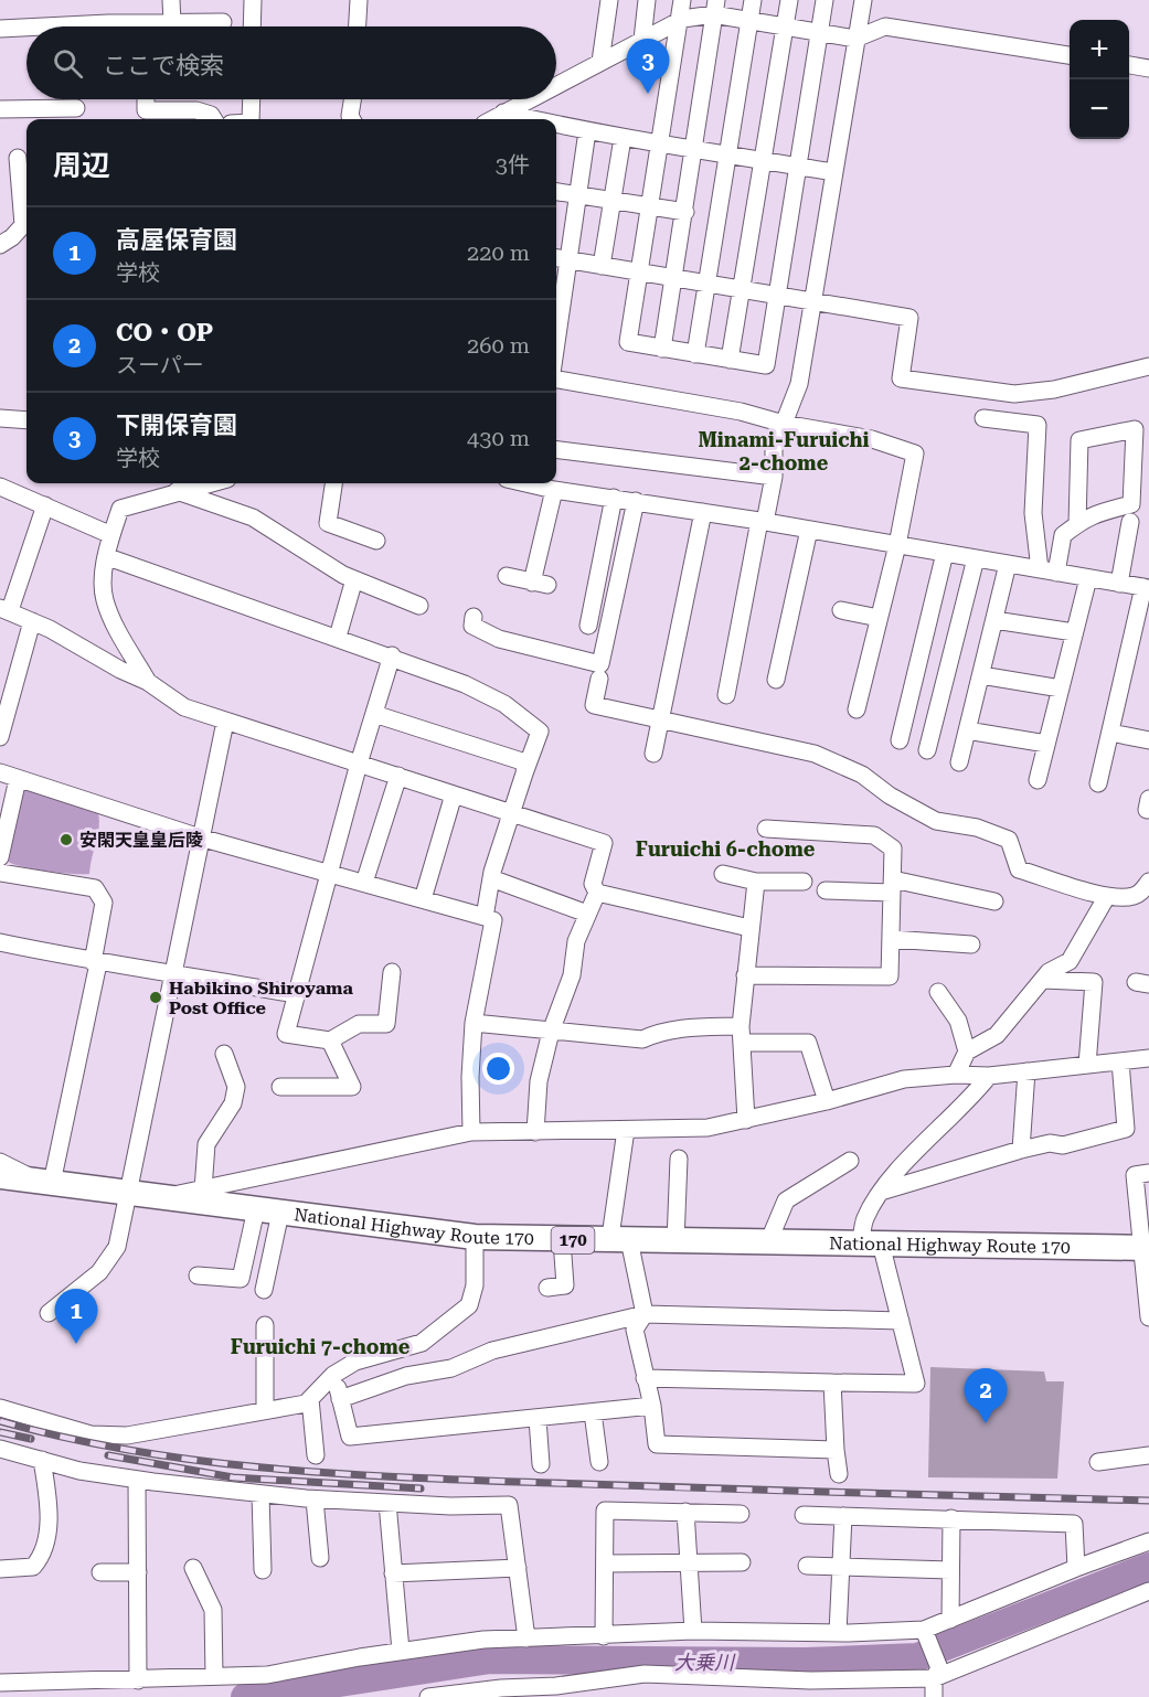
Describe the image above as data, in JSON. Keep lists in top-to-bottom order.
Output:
{
  "streets": {
    "highway": ["National Highway Route 170", "170"]
  },
  "districts": ["Minami-Furuichi 2-chome", "Furuichi 6-chome", "Furuichi 7-chome"],
  "water": ["大乗川"],
  "places": ["安閑天皇皇后陵", "Habikino Shiroyama Post Office"],
  "page": {
    "map_buttons": ["+", "−"],
    "search": "ここで検索",
    "pins": ["3", "1", "2"],
    "heading": ["周辺", "3件"],
    "list": [
      {
        "mark": "1",
        "name": "高屋保育園",
        "note": "学校",
        "value": "220 m"
      },
      {
        "mark": "2",
        "name": "CO・OP",
        "note": "スーパー",
        "value": "260 m"
      },
      {
        "mark": "3",
        "name": "下開保育園",
        "note": "学校",
        "value": "430 m"
      }
    ]
  }
}
